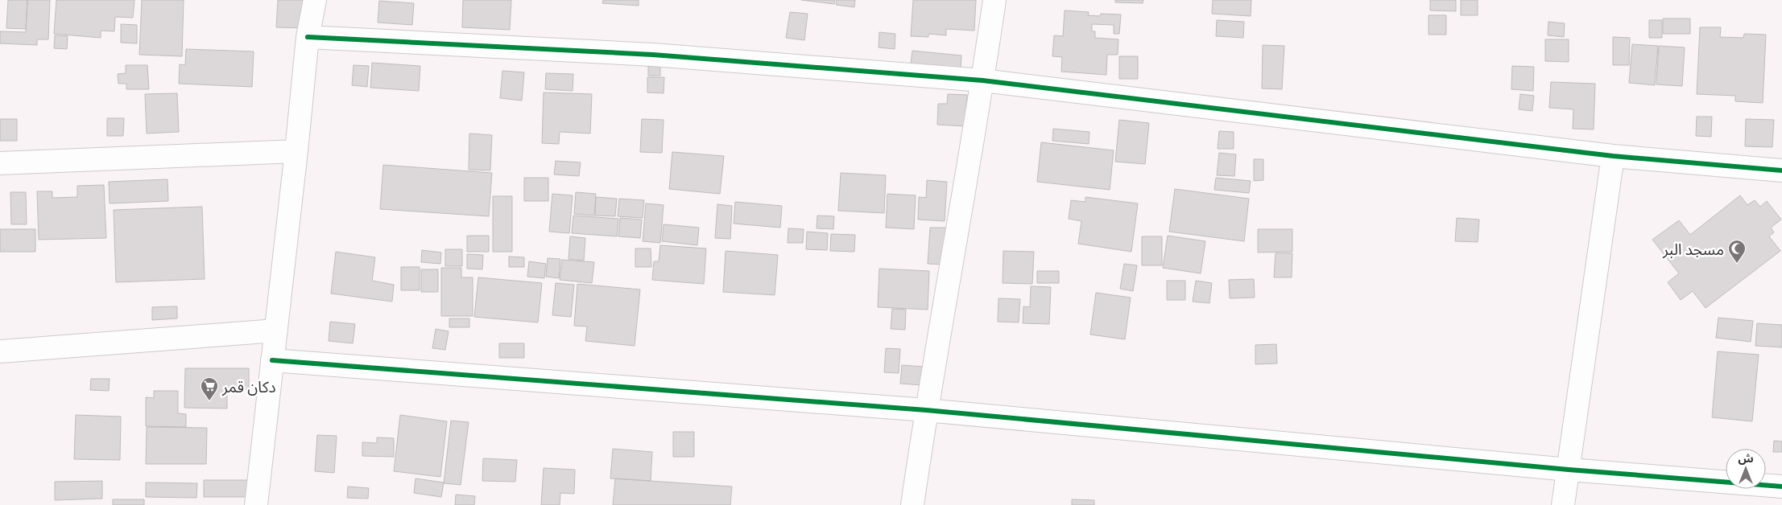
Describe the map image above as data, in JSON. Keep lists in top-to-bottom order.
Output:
{
  "places": {
    "mosque": ["مسجد البر"],
    "supermarket": ["دكان قمر"]
  },
  "north": "top"
}
